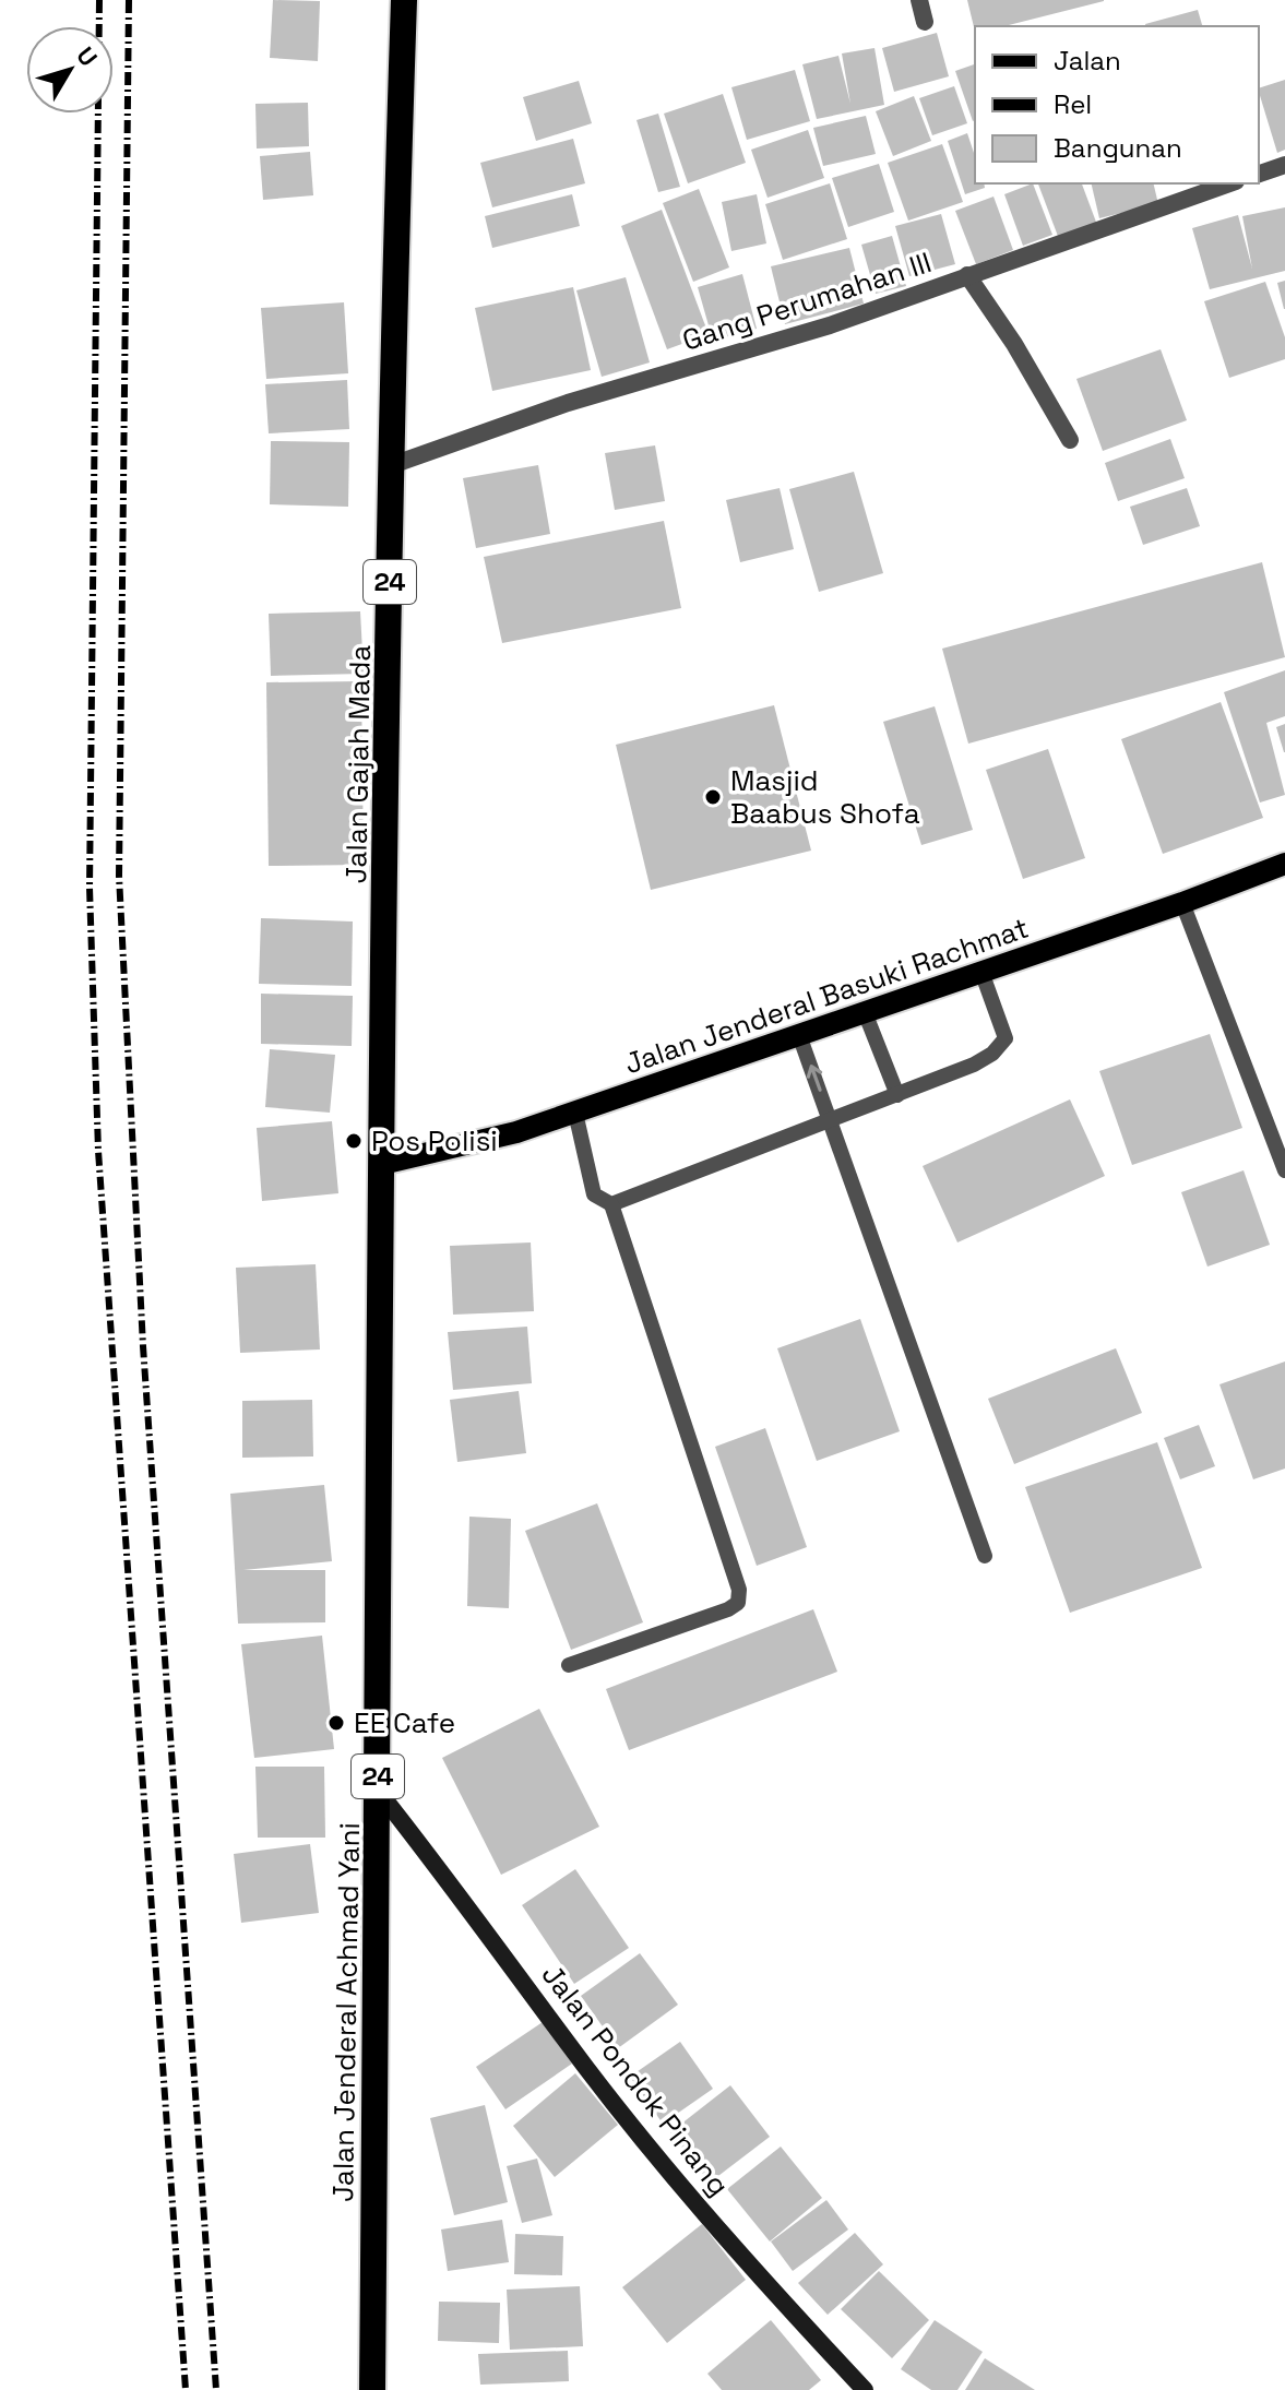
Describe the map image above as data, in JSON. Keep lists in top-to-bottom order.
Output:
{
  "streets": {
    "highway": ["24", "Jalan Gajah Mada", "Jalan Jenderal Achmad Yani"],
    "main road": ["Jalan Jenderal Basuki Rachmat"],
    "street": ["Gang Perumahan III", "Jalan Pondok Pinang"]
  },
  "crossings": [
    ["Gang Perumahan III", "Jalan Gajah Mada"],
    ["Jalan Gajah Mada", "Jalan Jenderal Basuki Rachmat"],
    ["Jalan Gajah Mada", "Jalan Jenderal Achmad Yani"],
    ["Jalan Jenderal Basuki Rachmat", "Jalan Jenderal Achmad Yani"],
    ["Jalan Jenderal Achmad Yani", "Jalan Pondok Pinang"]
  ],
  "places": ["Masjid Baabus Shofa", "Pos Polisi", "EE Cafe"],
  "legend": ["Jalan", "Rel", "Bangunan"],
  "north": "top right"
}
